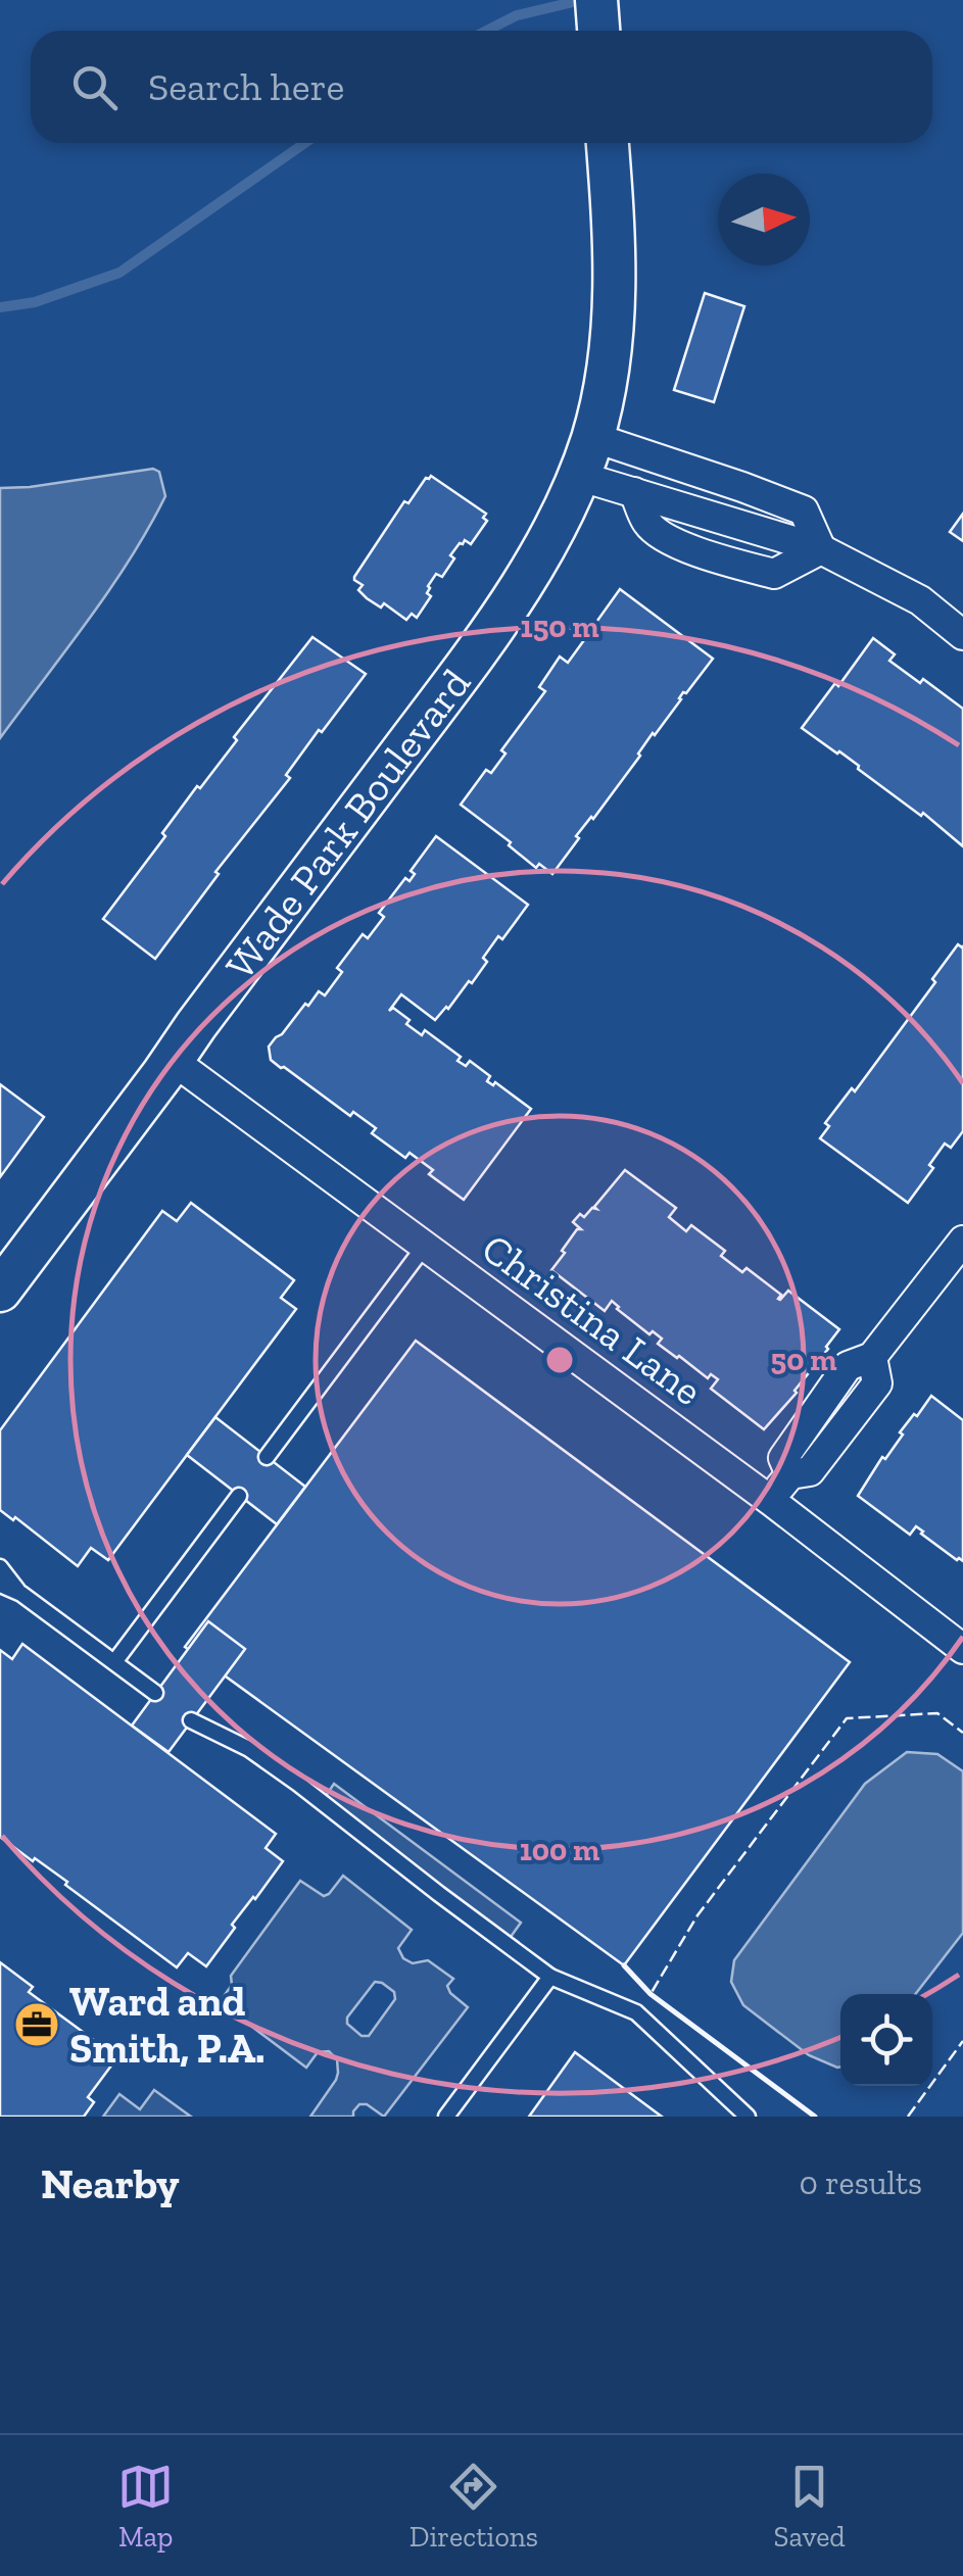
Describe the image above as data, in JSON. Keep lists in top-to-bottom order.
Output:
{
  "streets": {
    "street": ["Wade Park Boulevard", "Christina Lane"]
  },
  "crossings": [
    ["Wade Park Boulevard", "Christina Lane"]
  ],
  "places": {
    "office": ["Ward and Smith, P.A."]
  },
  "north": "right",
  "page": {
    "search": "Search here",
    "heading": ["Nearby", "0 results"],
    "nav": ["Map", "Directions", "Saved"]
  },
  "rings": ["150 m", "50 m", "100 m"]
}
